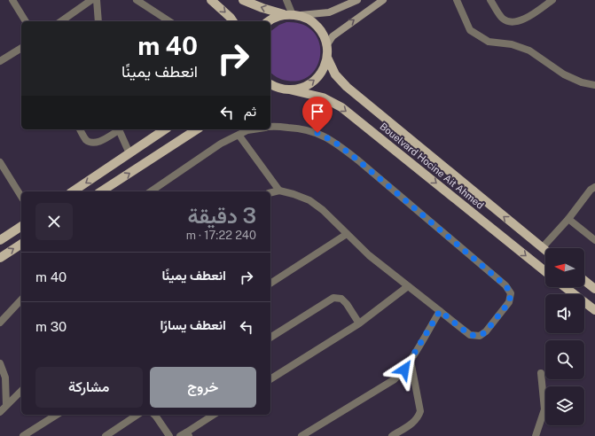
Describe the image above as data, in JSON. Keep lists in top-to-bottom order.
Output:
{
  "streets": {
    "main road": ["Bouelvard Hocine Ait Ahmed"]
  },
  "north": "left",
  "page": {
    "turn": ["40 m", "انعطف يمينًا"],
    "then": "ثم",
    "heading": ["3 دقيقة", "240 m · 17:22"],
    "list": [
      {
        "name": "انعطف يمينًا",
        "value": "40 m"
      },
      {
        "name": "انعطف يسارًا",
        "value": "30 m"
      }
    ],
    "buttons": ["خروج", "مشاركة"]
  }
}
